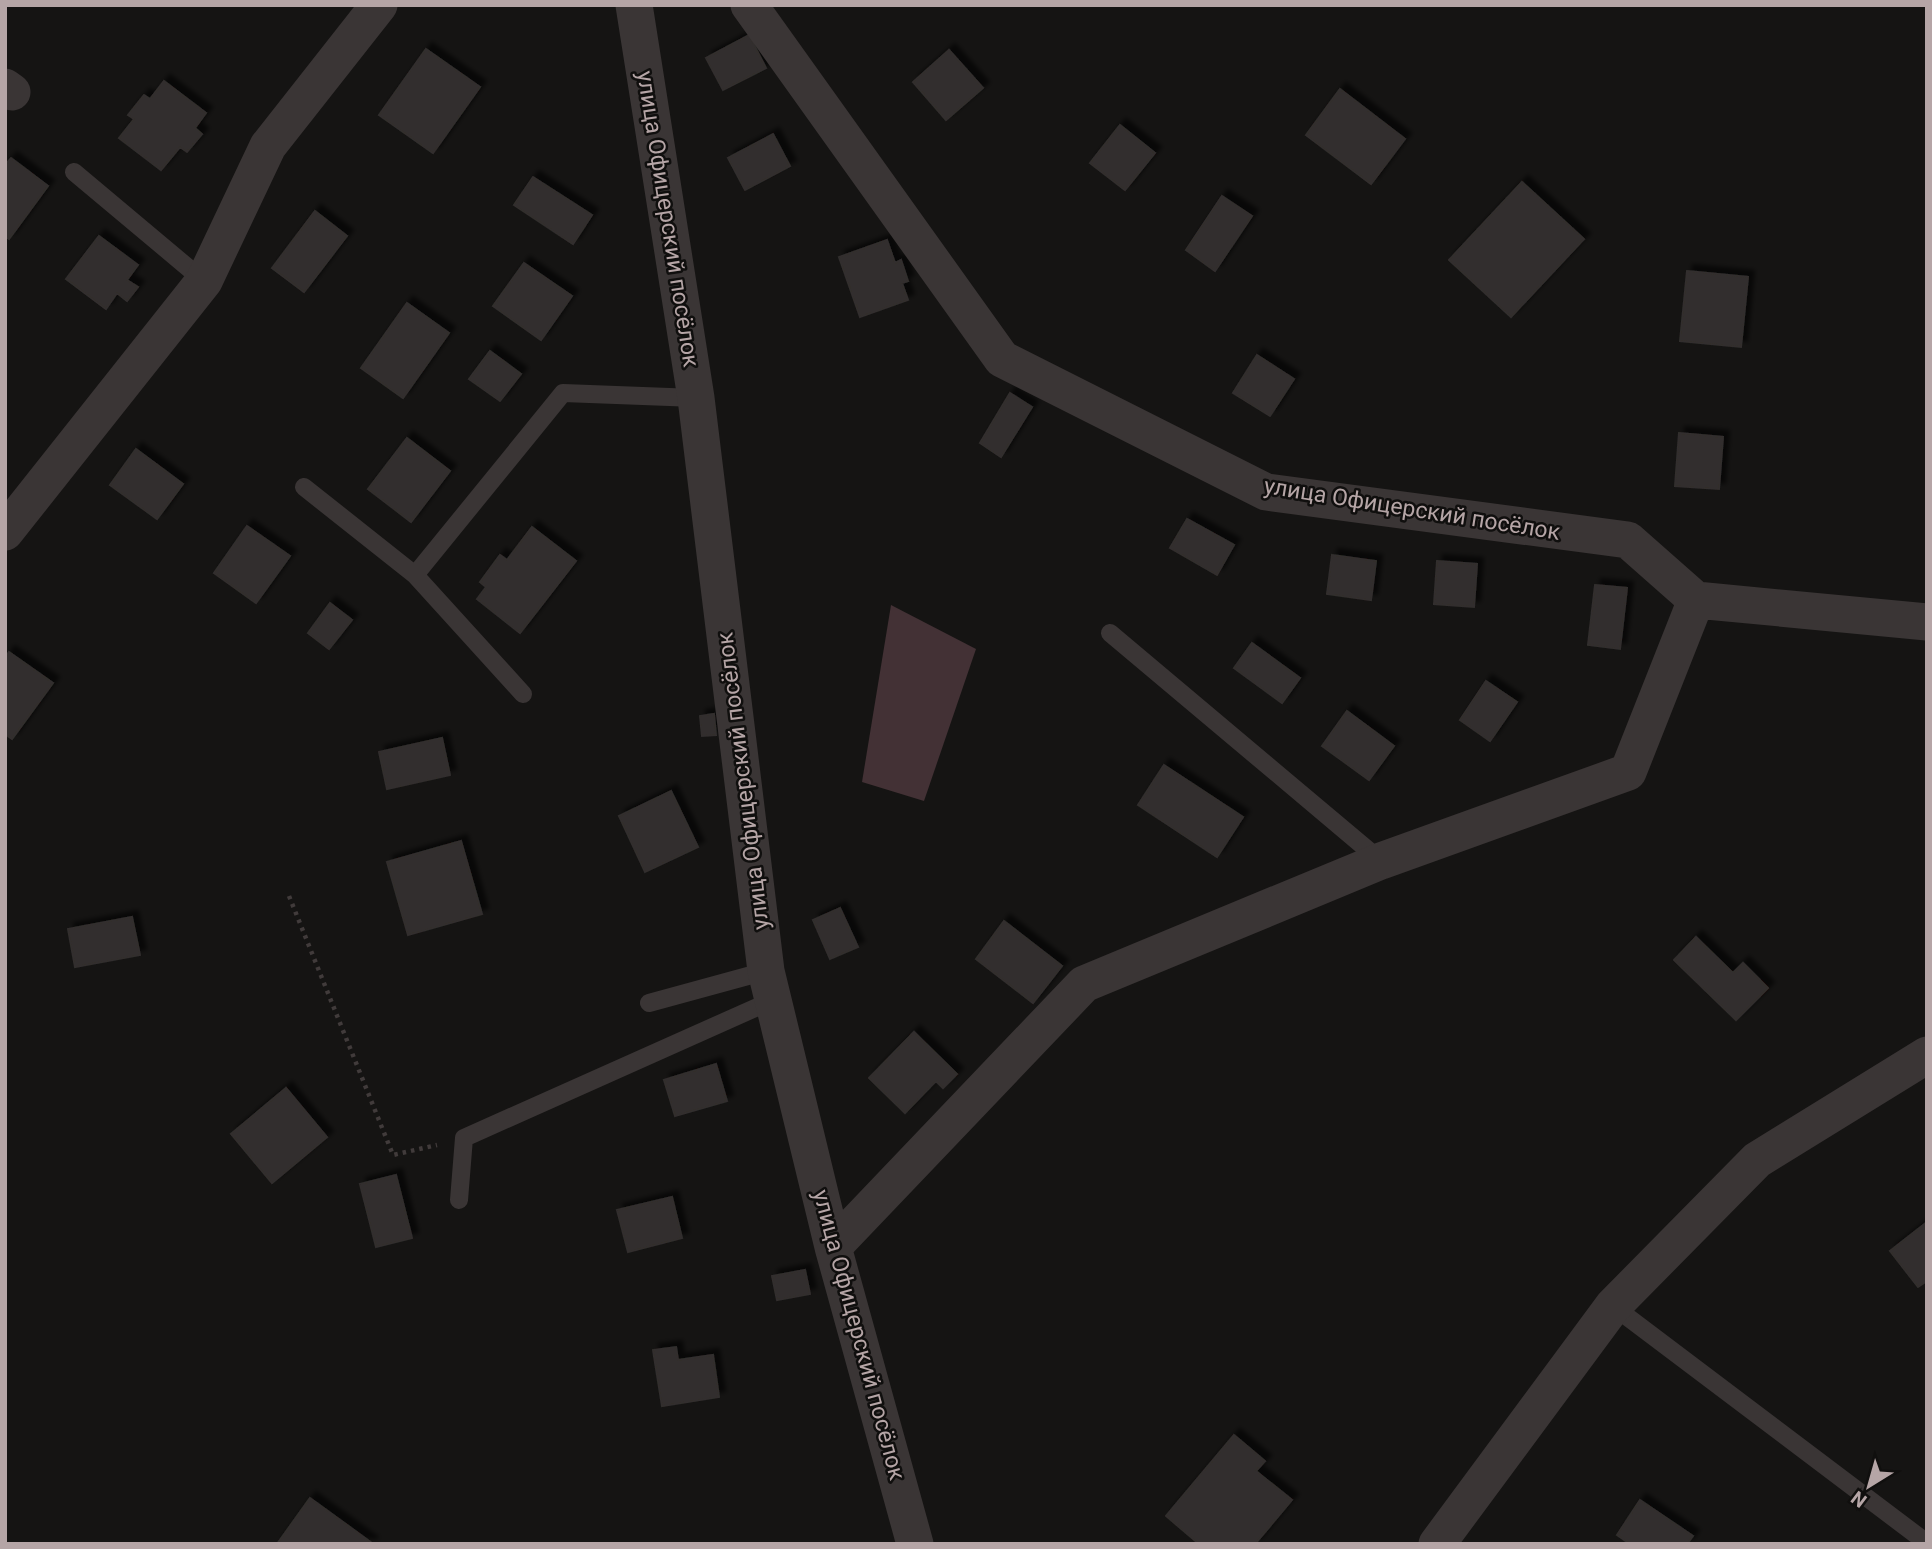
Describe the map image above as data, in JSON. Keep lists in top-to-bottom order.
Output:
{
  "streets": {
    "street": ["улица Офицерский посёлок"]
  },
  "north": "bottom left"
}
